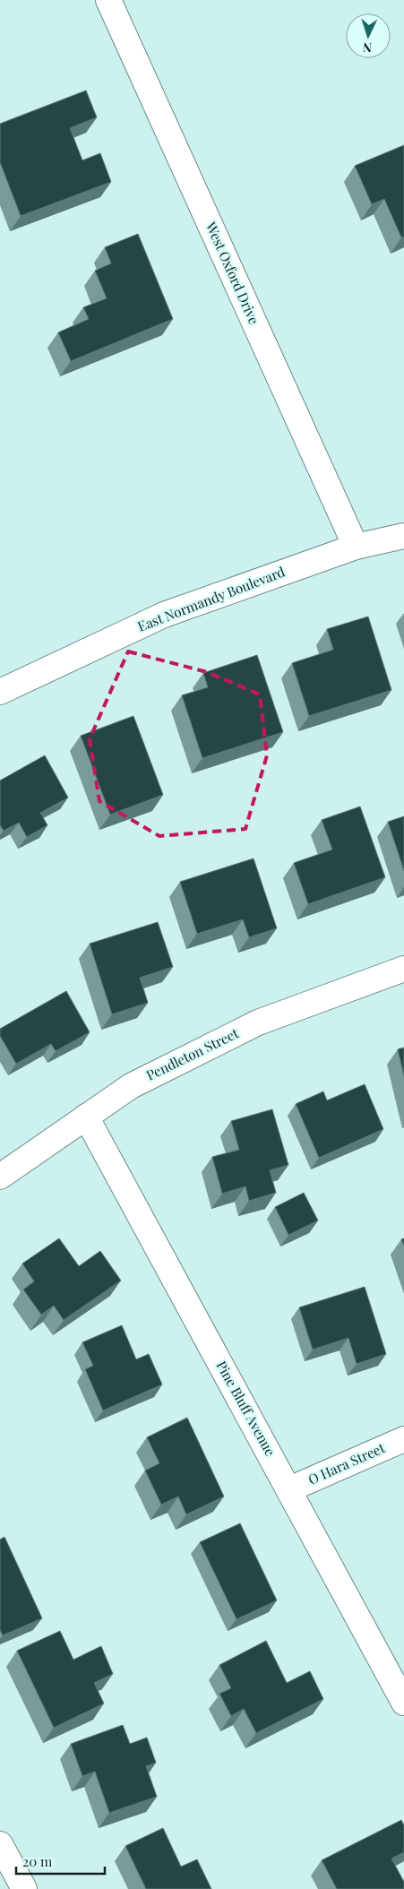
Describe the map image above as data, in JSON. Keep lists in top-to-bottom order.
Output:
{
  "streets": {
    "street": [
      "West Oxford Drive",
      "East Normandy Boulevard",
      "Pendleton Street",
      "Pine Bluff Avenue",
      "O Hara Street"
    ]
  },
  "crossings": [
    ["West Oxford Drive", "East Normandy Boulevard"],
    ["Pendleton Street", "Pine Bluff Avenue"],
    ["Pine Bluff Avenue", "O Hara Street"]
  ],
  "scale_bar": "20 m",
  "north": "bottom"
}
